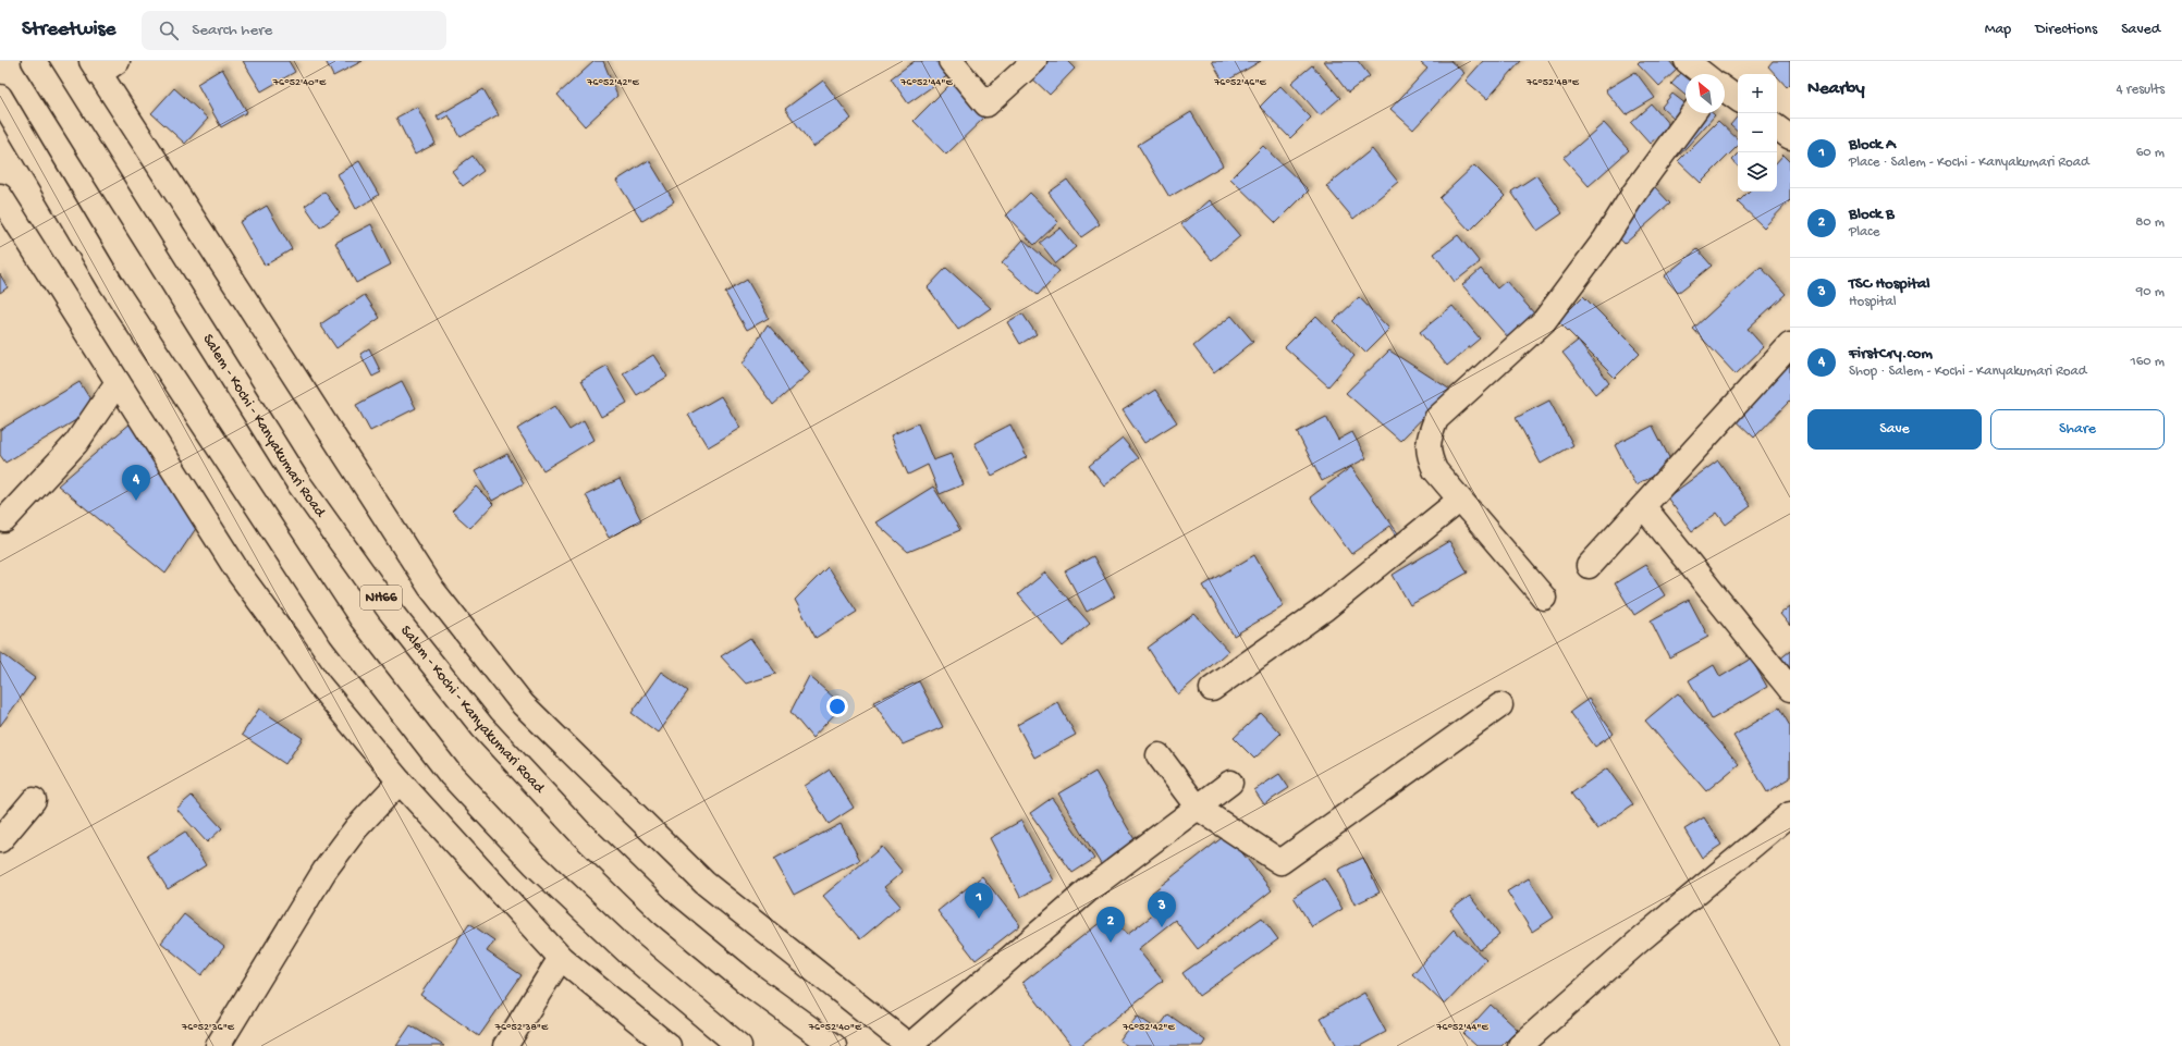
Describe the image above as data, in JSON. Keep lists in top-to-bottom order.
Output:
{
  "streets": {
    "main road": ["Salem - Kochi - Kanyakumari Road", "NH66"]
  },
  "north": "top left",
  "page": {
    "header": "Streetwise",
    "search": "Search here",
    "nav": ["Map", "Directions", "Saved"],
    "heading": ["Nearby", "4 results"],
    "map_buttons": ["+", "−"],
    "list": [
      {
        "mark": "1",
        "name": "Block A",
        "note": "Place · Salem - Kochi - Kanyakumari Road",
        "value": "60 m"
      },
      {
        "mark": "2",
        "name": "Block B",
        "note": "Place",
        "value": "80 m"
      },
      {
        "mark": "3",
        "name": "TSC Hospital",
        "note": "Hospital",
        "value": "90 m"
      },
      {
        "mark": "4",
        "name": "FirstCry.com",
        "note": "Shop · Salem - Kochi - Kanyakumari Road",
        "value": "160 m"
      }
    ],
    "buttons": ["Save", "Share"],
    "pins": [
      "4",
      "1",
      "3",
      "2"
    ]
  },
  "coordinates": [
    "76°52'40\"E",
    "76°52'42\"E",
    "76°52'44\"E",
    "76°52'46\"E",
    "76°52'48\"E",
    "76°52'36\"E",
    "76°52'38\"E"
  ]
}
